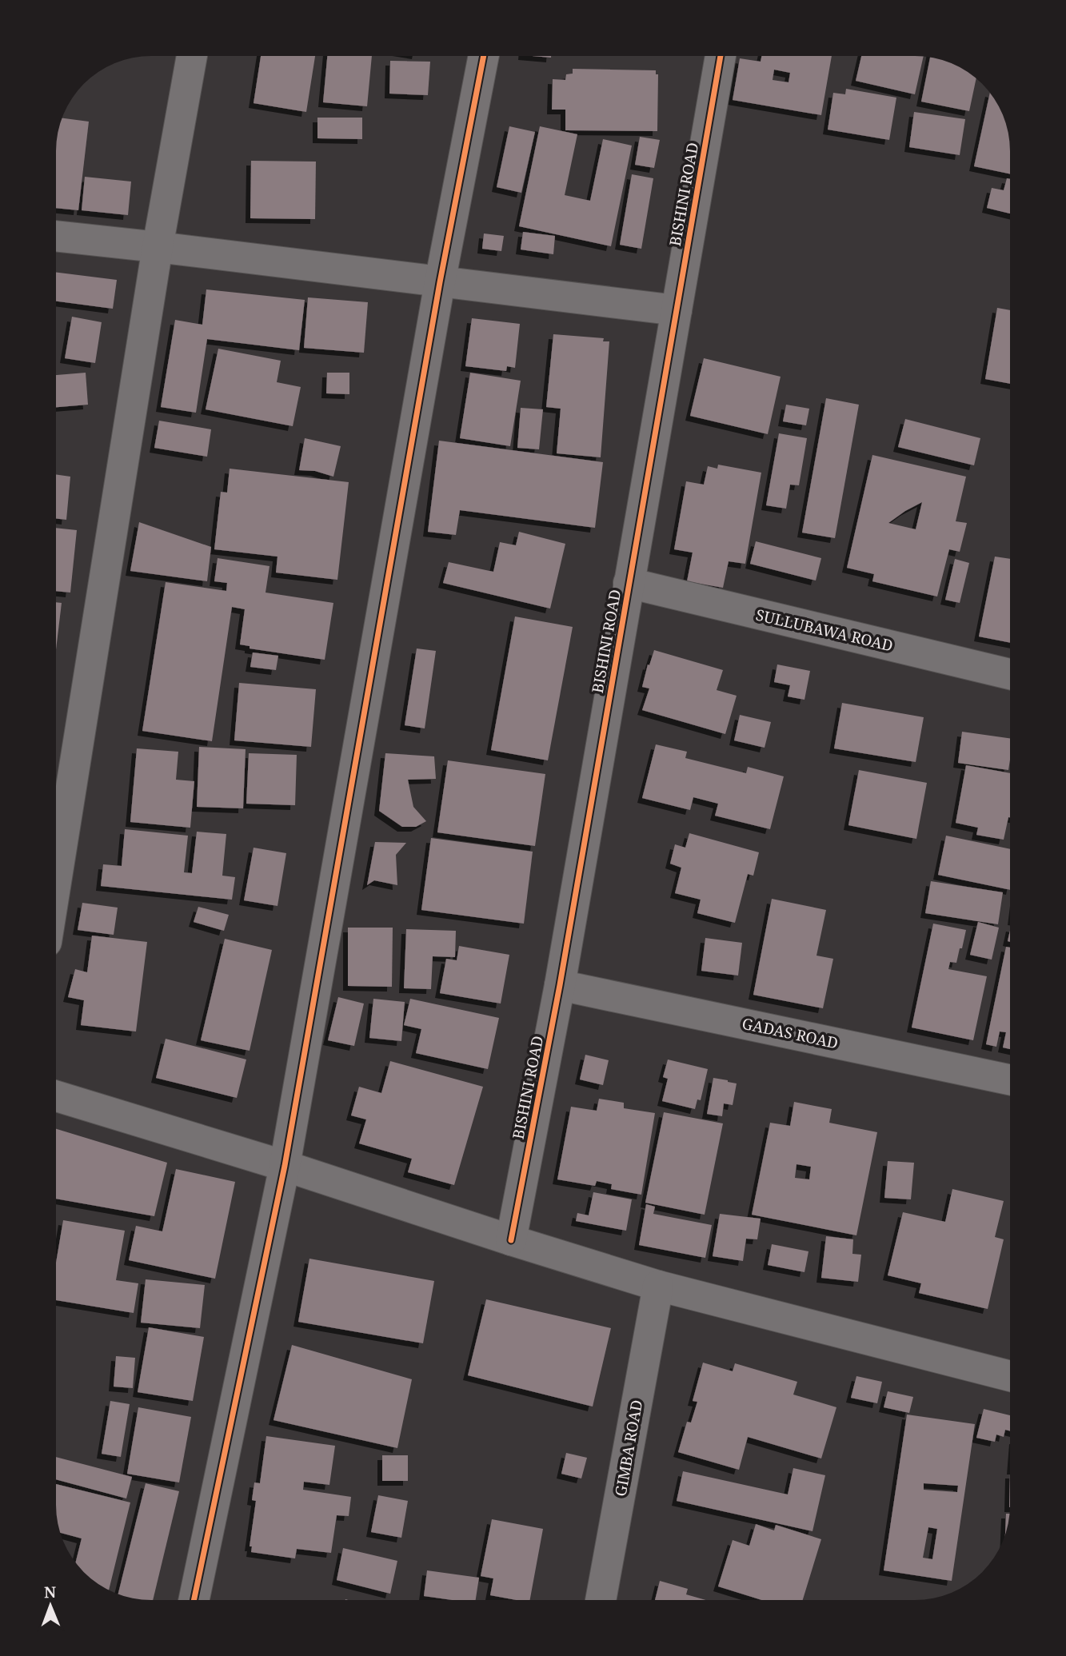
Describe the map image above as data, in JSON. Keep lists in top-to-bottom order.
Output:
{
  "streets": {
    "street": [
      "BISHINI ROAD",
      "SULLUBAWA ROAD",
      "GADAS ROAD",
      "GIMBA ROAD"
    ]
  },
  "crossings": [
    ["BISHINI ROAD", "SULLUBAWA ROAD"],
    ["BISHINI ROAD", "GADAS ROAD"]
  ],
  "north": "top"
}
